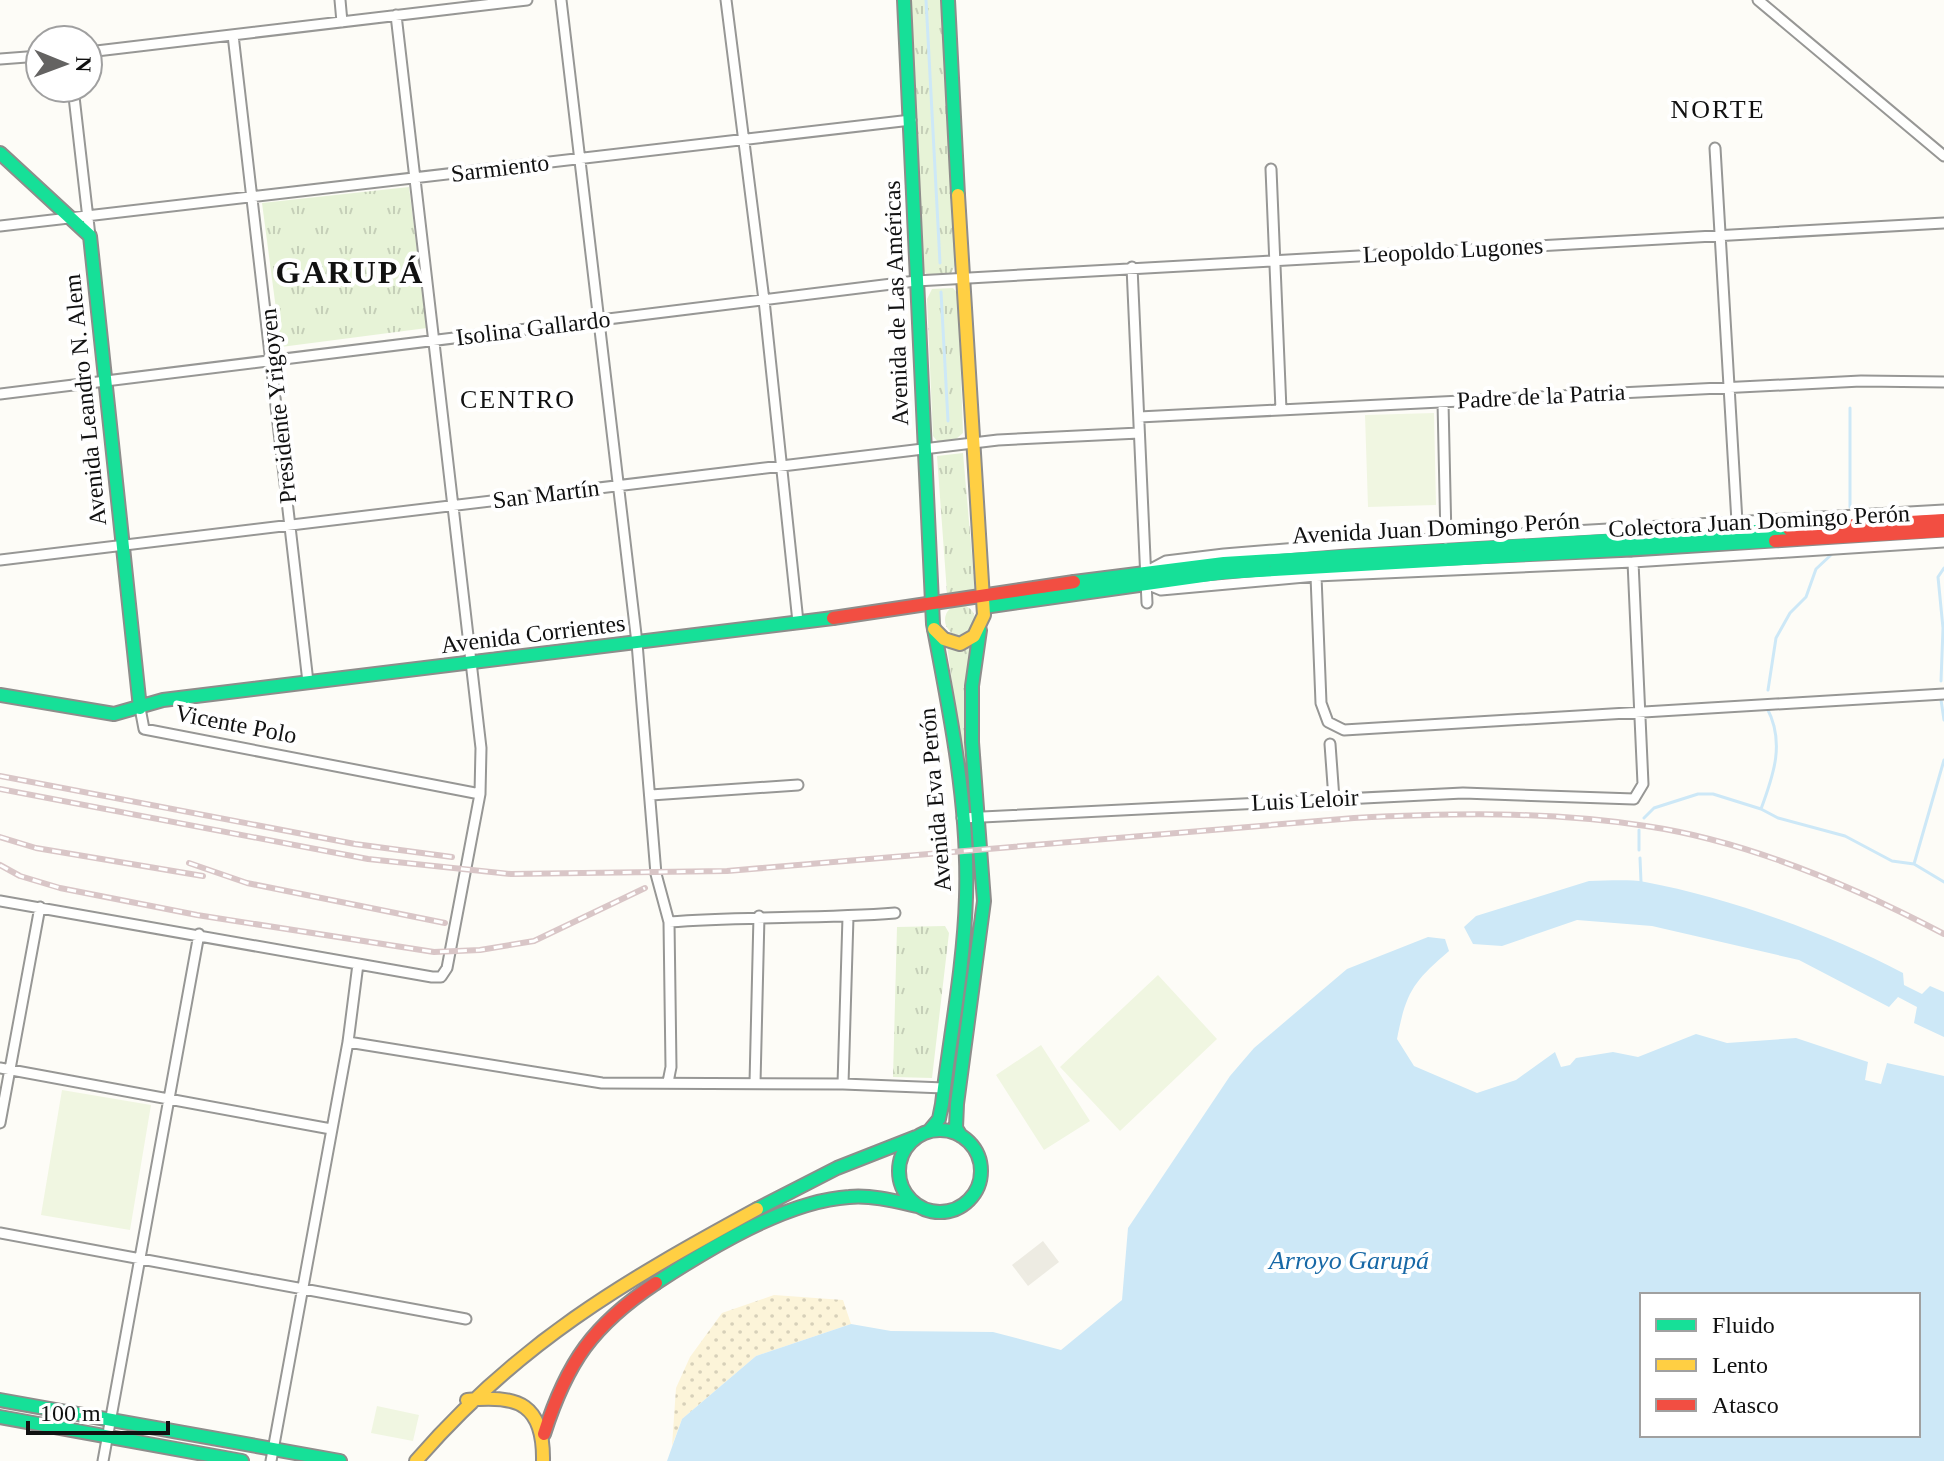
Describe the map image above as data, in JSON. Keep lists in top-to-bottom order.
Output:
{
  "streets": {
    "main road": [
      "Avenida de Las Américas",
      "Avenida Leandro N. Alem",
      "Avenida Juan Domingo Perón",
      "Avenida Corrientes",
      "Vicente Polo",
      "Avenida Eva Perón"
    ],
    "street": [
      "Sarmiento",
      "Leopoldo Lugones",
      "Isolina Gallardo",
      "Padre de la Patria",
      "Presidente Yrigoyen",
      "San Martín",
      "Colectora Juan Domingo Perón",
      "Luis Leloir"
    ]
  },
  "crossings": [
    ["Sarmiento", "Avenida de Las Américas"],
    ["Sarmiento", "Avenida Leandro N. Alem"],
    ["Sarmiento", "Presidente Yrigoyen"],
    ["Leopoldo Lugones", "Isolina Gallardo"],
    ["Avenida de Las Américas", "Isolina Gallardo"],
    ["Avenida de Las Américas", "San Martín"],
    ["Avenida de Las Américas", "Avenida Juan Domingo Perón"],
    ["Avenida de Las Américas", "Avenida Corrientes"],
    ["Avenida de Las Américas", "Avenida Eva Perón"],
    ["Isolina Gallardo", "Avenida Leandro N. Alem"],
    ["Isolina Gallardo", "Presidente Yrigoyen"],
    ["Avenida Leandro N. Alem", "San Martín"],
    ["Avenida Leandro N. Alem", "Avenida Corrientes"],
    ["Avenida Leandro N. Alem", "Vicente Polo"],
    ["Presidente Yrigoyen", "San Martín"],
    ["Presidente Yrigoyen", "Avenida Corrientes"],
    ["Colectora Juan Domingo Perón", "Avenida Juan Domingo Perón"],
    ["Avenida Juan Domingo Perón", "Avenida Corrientes"],
    ["Avenida Juan Domingo Perón", "Avenida Eva Perón"],
    ["Avenida Corrientes", "Vicente Polo"],
    ["Avenida Corrientes", "Avenida Eva Perón"],
    ["Avenida Eva Perón", "Luis Leloir"]
  ],
  "districts": ["NORTE", "GARUPÁ", "CENTRO"],
  "water": ["Arroyo Garupá"],
  "legend": ["Fluido", "Lento", "Atasco"],
  "scale_bar": "100 m",
  "north": "right"
}
